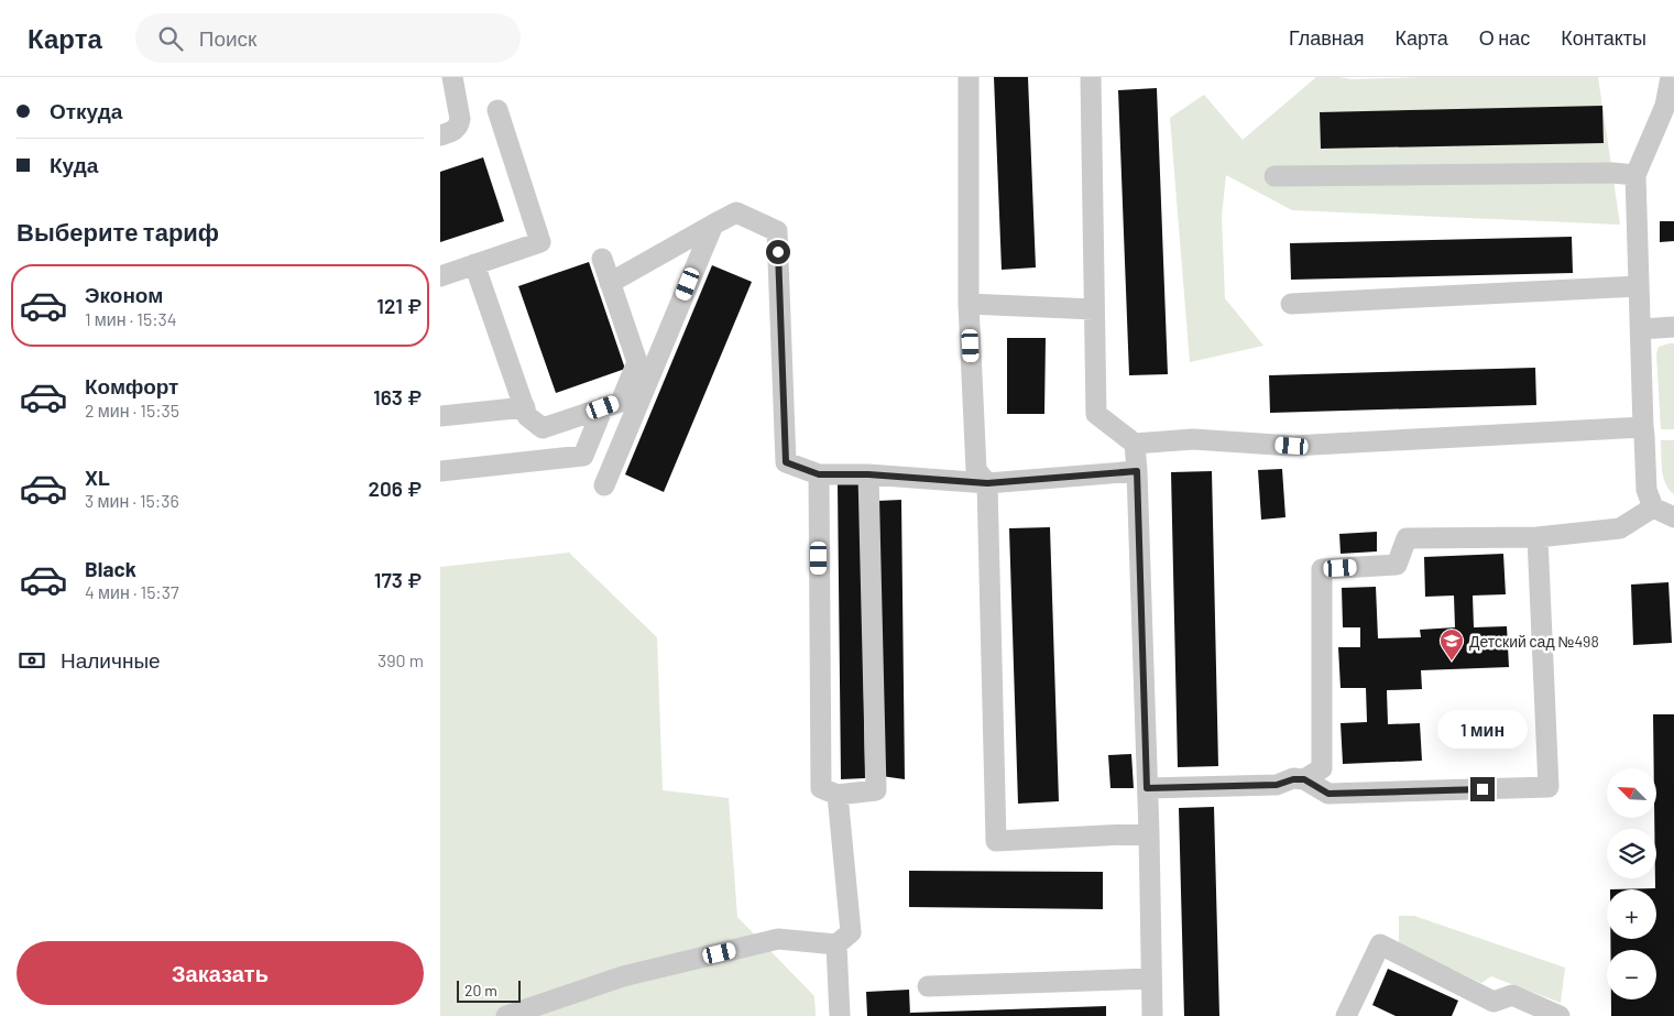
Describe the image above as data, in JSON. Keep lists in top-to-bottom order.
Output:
{
  "places": {
    "school or university": ["Детский сад №498"]
  },
  "scale_bar": "20 m",
  "north": "top left",
  "page": {
    "header": "Карта",
    "search": "Поиск",
    "nav": [
      "Главная",
      "Карта",
      "О нас",
      "Контакты"
    ],
    "banner": ["Откуда", "Куда"],
    "heading": "Выберите тариф",
    "list": [
      {
        "name": "Эконом",
        "note": "1 мин · 15:34",
        "value": "121 ₽"
      },
      {
        "name": "Комфорт",
        "note": "2 мин · 15:35",
        "value": "163 ₽"
      },
      {
        "name": "XL",
        "note": "3 мин · 15:36",
        "value": "206 ₽"
      },
      {
        "name": "Black",
        "note": "4 мин · 15:37",
        "value": "173 ₽"
      }
    ],
    "pay": ["Наличные", "390 m"],
    "bubble": "1 мин",
    "map_buttons": ["+", "−"],
    "buttons": "Заказать",
    "scale": "20 m"
  }
}
